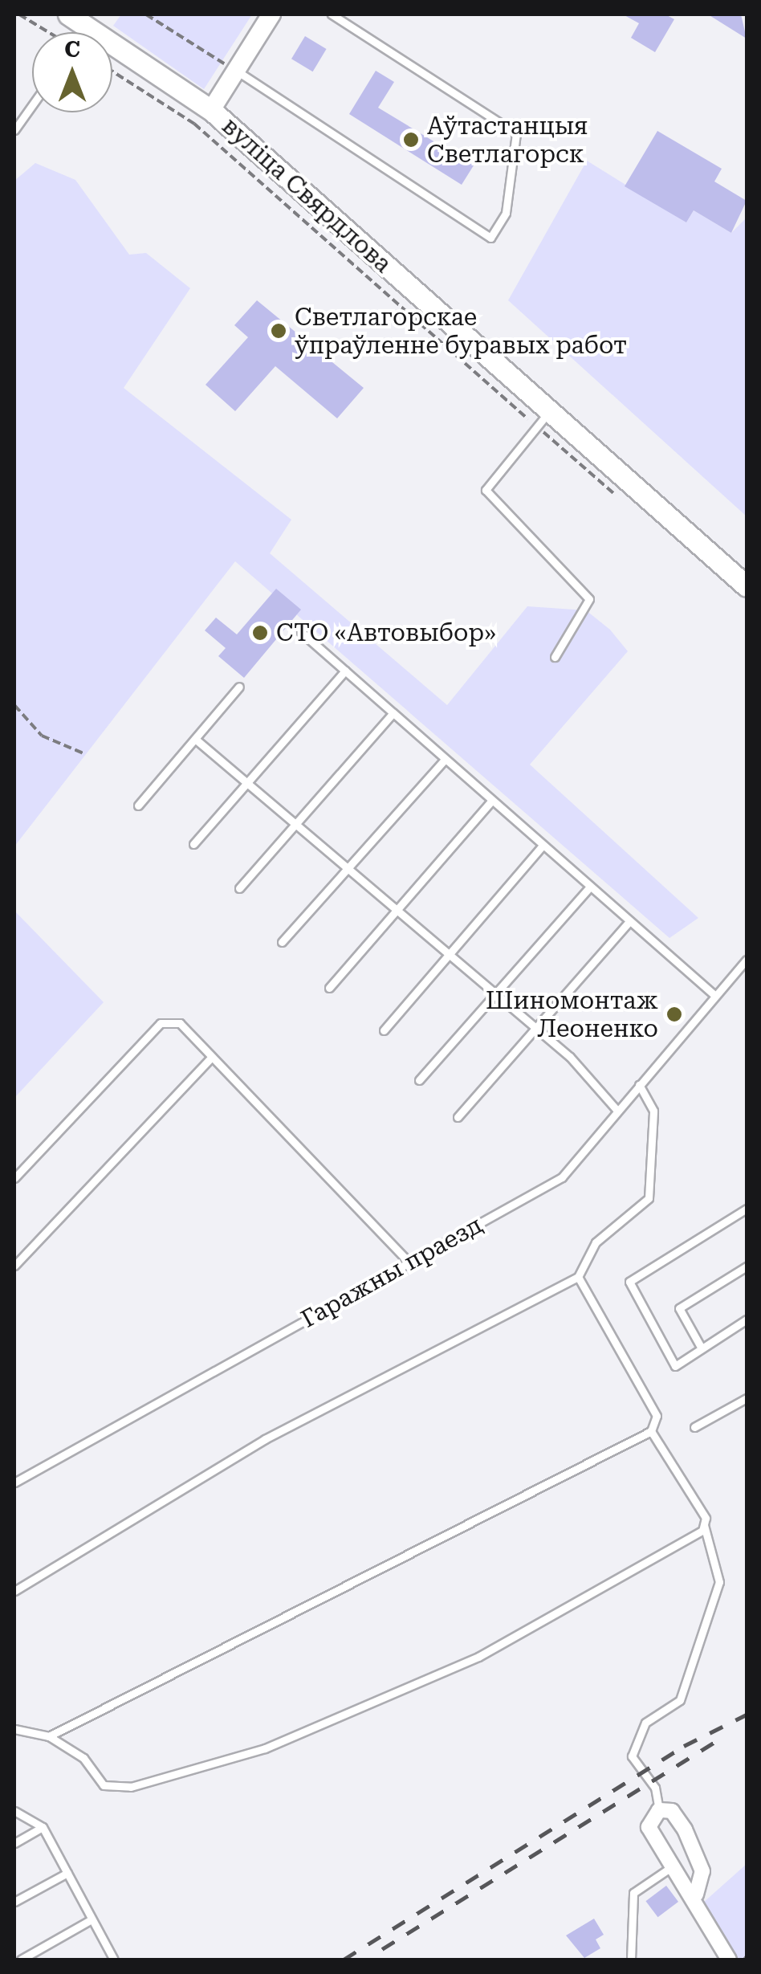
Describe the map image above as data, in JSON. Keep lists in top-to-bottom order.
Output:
{
  "streets": {
    "main road": ["вуліца Свярдлова"],
    "lane": ["Гаражны праезд"]
  },
  "places": [
    "Аўтастанцыя Светлагорск",
    "Светлагорскае ўпраўленне буравых работ",
    "СТО «Автовыбор»",
    "Шиномонтаж Леоненко"
  ],
  "north": "top"
}
